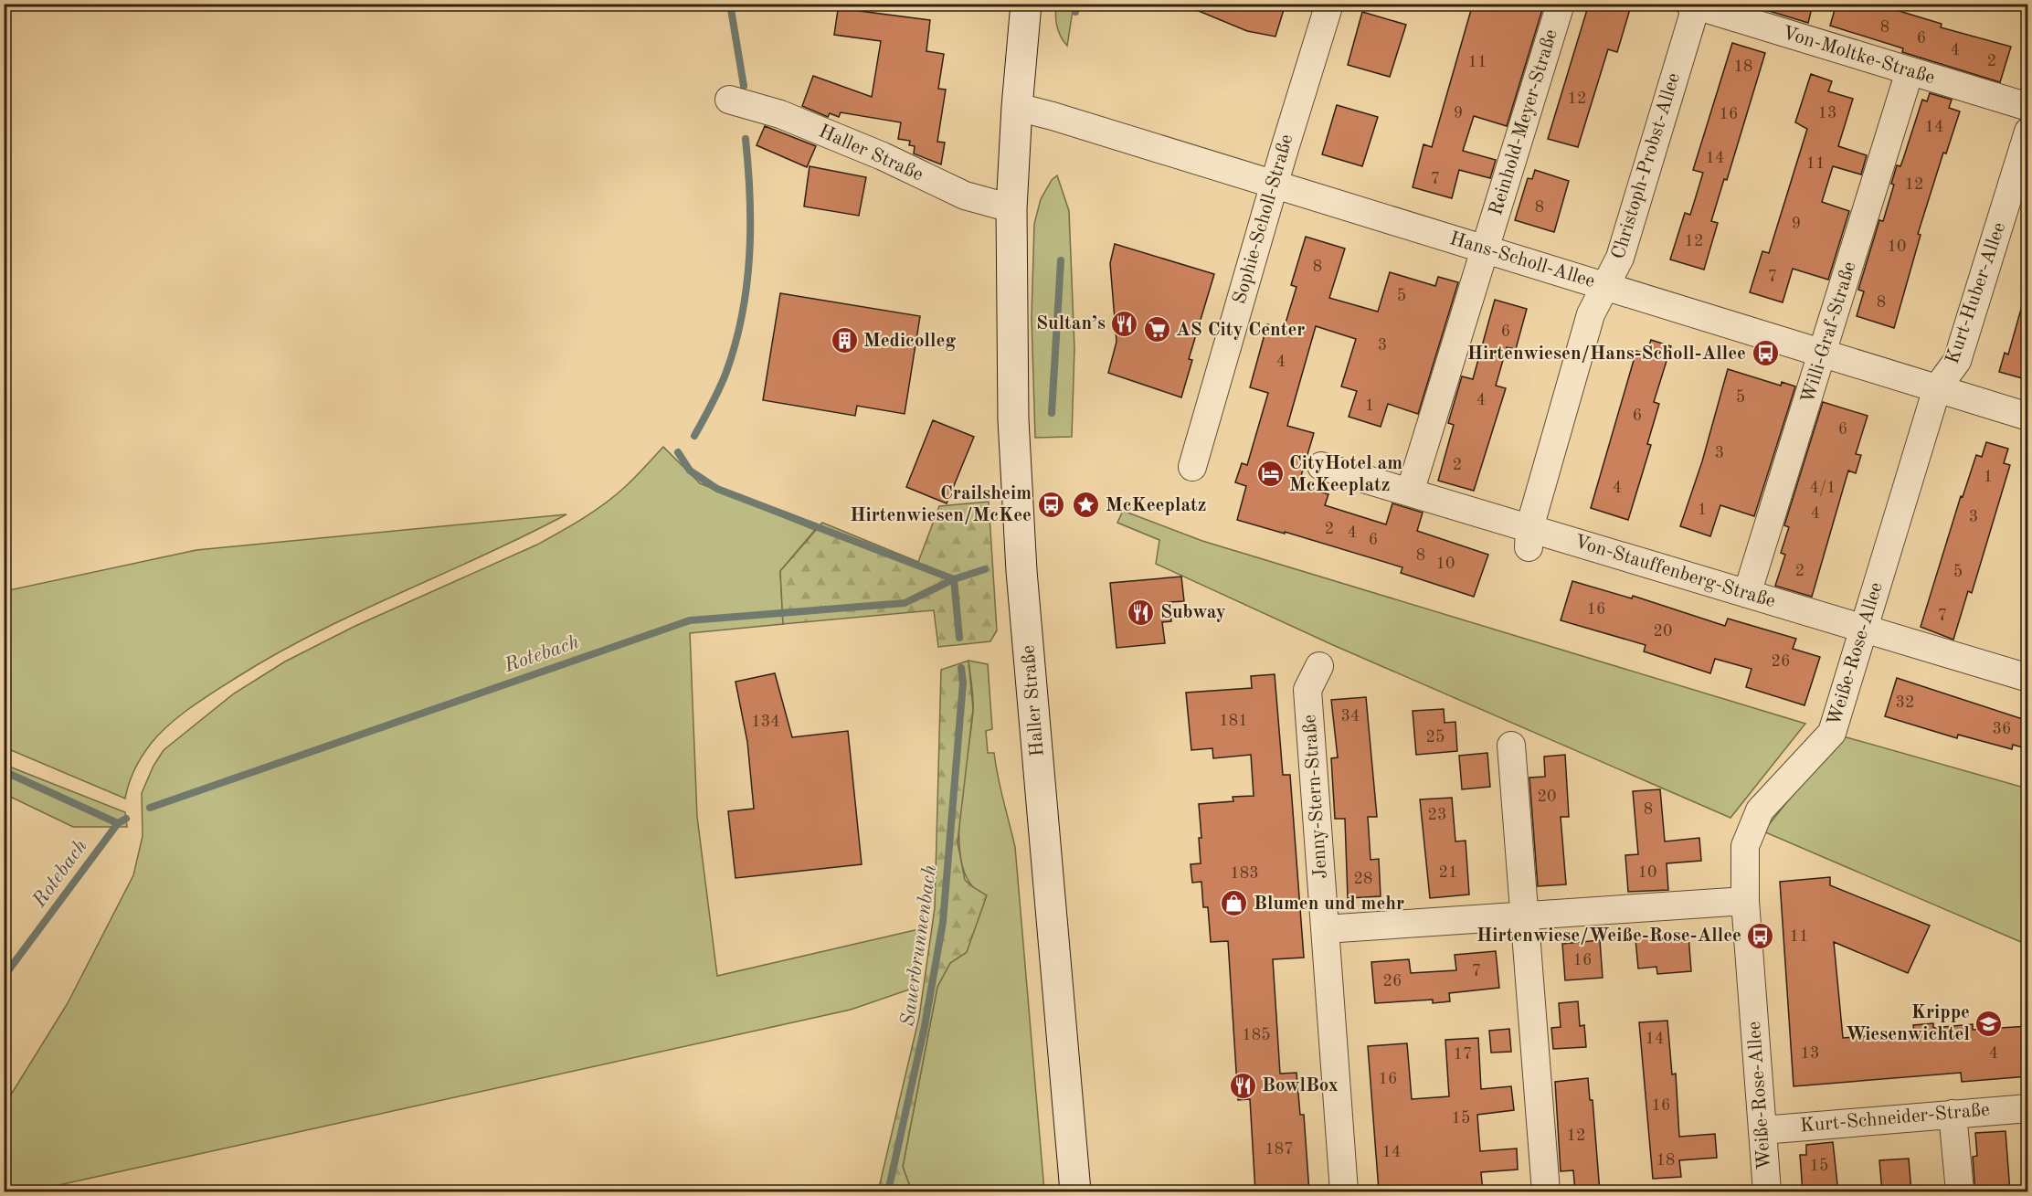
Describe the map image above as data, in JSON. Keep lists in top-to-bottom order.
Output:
{
  "streets": {
    "main road": ["Haller Straße"],
    "street": [
      "Von-Moltke-Straße",
      "Reinhold-Meyer-Straße",
      "Christoph-Probst-Allee",
      "Sophie-Scholl-Straße",
      "Hans-Scholl-Allee",
      "Kurt-Huber-Allee",
      "Willi-Graf-Straße",
      "Von-Stauffenberg-Straße",
      "Weiße-Rose-Allee",
      "Jenny-Stern-Straße",
      "Kurt-Schneider-Straße"
    ]
  },
  "crossings": [
    ["Von-Moltke-Straße", "Christoph-Probst-Allee"],
    ["Von-Moltke-Straße", "Willi-Graf-Straße"],
    ["Reinhold-Meyer-Straße", "Hans-Scholl-Allee"],
    ["Reinhold-Meyer-Straße", "Von-Stauffenberg-Straße"],
    ["Haller Straße", "Hans-Scholl-Allee"],
    ["Christoph-Probst-Allee", "Hans-Scholl-Allee"],
    ["Christoph-Probst-Allee", "Von-Stauffenberg-Straße"],
    ["Sophie-Scholl-Straße", "Hans-Scholl-Allee"],
    ["Hans-Scholl-Allee", "Kurt-Huber-Allee"],
    ["Hans-Scholl-Allee", "Willi-Graf-Straße"],
    ["Hans-Scholl-Allee", "Weiße-Rose-Allee"],
    ["Kurt-Huber-Allee", "Weiße-Rose-Allee"],
    ["Willi-Graf-Straße", "Von-Stauffenberg-Straße"],
    ["Von-Stauffenberg-Straße", "Weiße-Rose-Allee"],
    ["Weiße-Rose-Allee", "Kurt-Schneider-Straße"]
  ],
  "water": ["Rotebach", "Sauerbrunnenbach"],
  "places": {
    "restaurant": ["Sultan’s", "Subway", "BowlBox"],
    "supermarket": ["AS City Center"],
    "building": ["Medicolleg"],
    "bus stop": ["Hirtenwiesen/Hans-Scholl-Allee", "Crailsheim Hirtenwiesen/McKee", "Hirtenwiese/Weiße-Rose-Allee"],
    "hotel": ["CityHotel am McKeeplatz"],
    "place": ["McKeeplatz"],
    "shop": ["Blumen und mehr"],
    "school or university": ["Krippe Wiesenwichtel"]
  },
  "house_numbers": [
    "8",
    "6",
    "4",
    "2",
    "11",
    "18",
    "12",
    "9",
    "13",
    "16",
    "14",
    "14",
    "11",
    "7",
    "12",
    "8",
    "9",
    "12",
    "10",
    "8",
    "7",
    "5",
    "8",
    "6",
    "3",
    "4",
    "5",
    "4",
    "1",
    "6",
    "6",
    "3",
    "2",
    "1",
    "4",
    "4/1",
    "1",
    "4",
    "3",
    "2",
    "4",
    "6",
    "8",
    "10",
    "2",
    "5",
    "16",
    "7",
    "20",
    "26",
    "32",
    "34",
    "181",
    "134",
    "36",
    "25",
    "20",
    "8",
    "23",
    "21",
    "10",
    "183",
    "28",
    "11",
    "16",
    "7",
    "26",
    "185",
    "14",
    "13",
    "4",
    "17",
    "16",
    "16",
    "15",
    "12",
    "187",
    "14",
    "18",
    "15"
  ]
}
